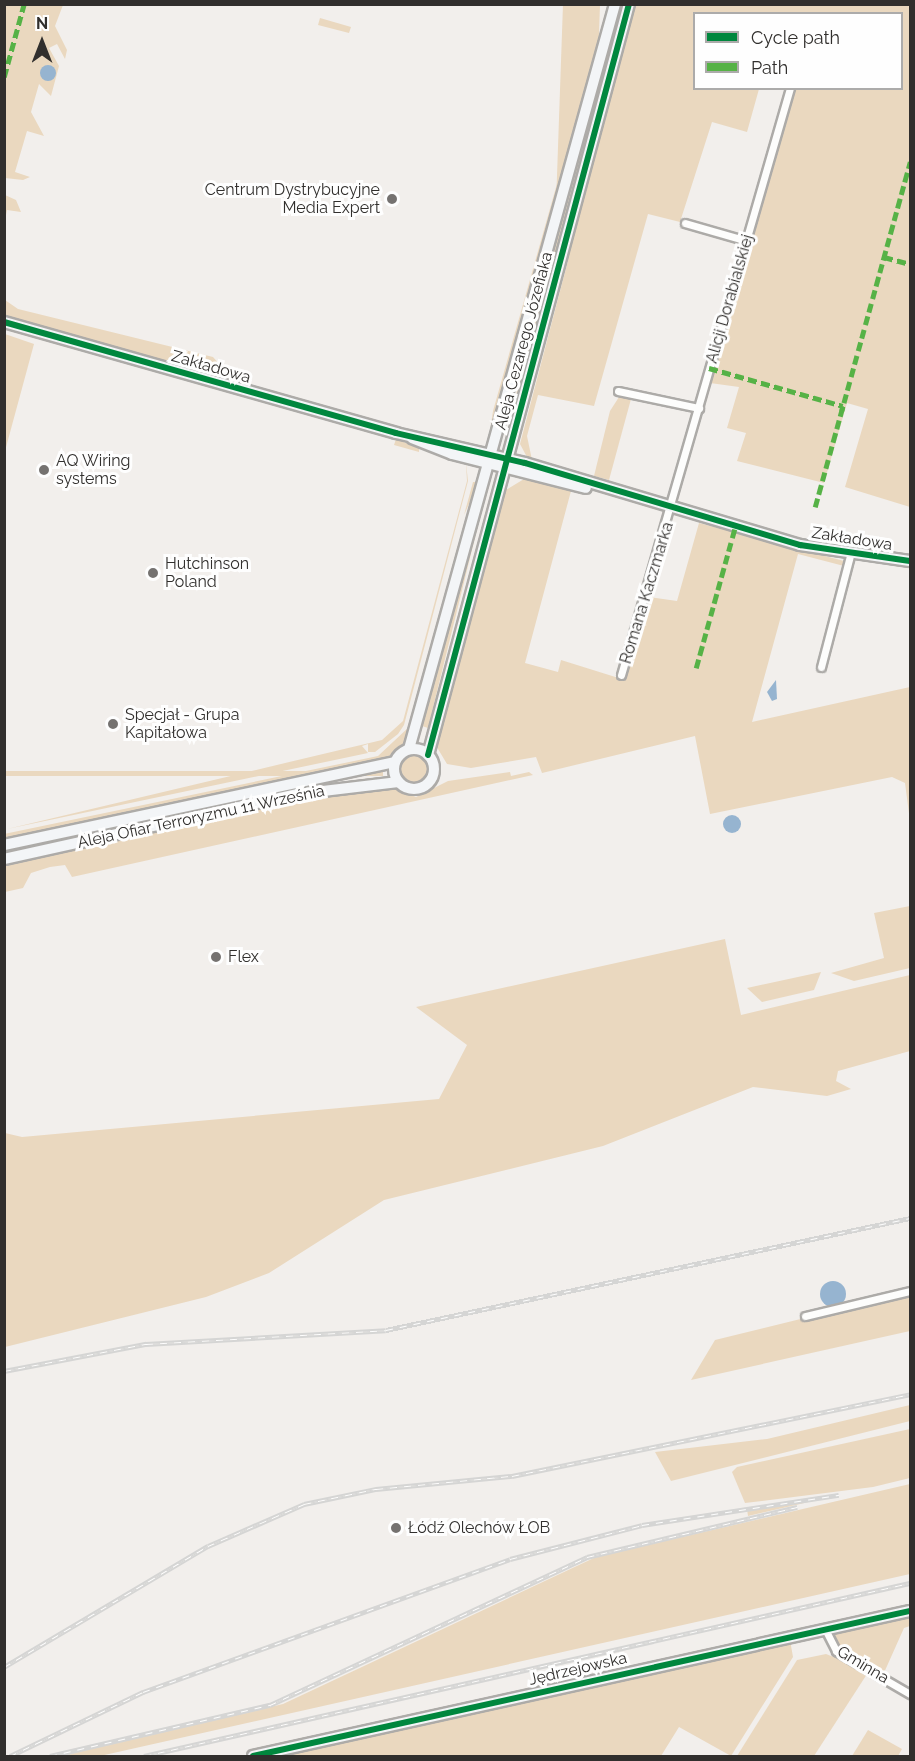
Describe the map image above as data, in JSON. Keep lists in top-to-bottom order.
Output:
{
  "streets": {
    "street": [
      "Alicji Dorabialskiej",
      "Aleja Cezarego Józefiaka",
      "Zakładowa",
      "Romana Kaczmarka",
      "Aleja Ofiar Terroryzmu 11 Września",
      "Gminna",
      "Jędrzejowska"
    ]
  },
  "crossings": [
    ["Alicji Dorabialskiej", "Zakładowa"],
    ["Alicji Dorabialskiej", "Romana Kaczmarka"],
    ["Aleja Cezarego Józefiaka", "Zakładowa"],
    ["Aleja Cezarego Józefiaka", "Aleja Ofiar Terroryzmu 11 Września"],
    ["Zakładowa", "Romana Kaczmarka"],
    ["Gminna", "Jędrzejowska"]
  ],
  "places": [
    "Centrum Dystrybucyjne Media Expert",
    "AQ Wiring systems",
    "Hutchinson Poland",
    "Specjał - Grupa Kapitałowa",
    "Flex",
    "Łódź Olechów ŁOB"
  ],
  "legend": ["Cycle path", "Path"],
  "north": "top"
}
